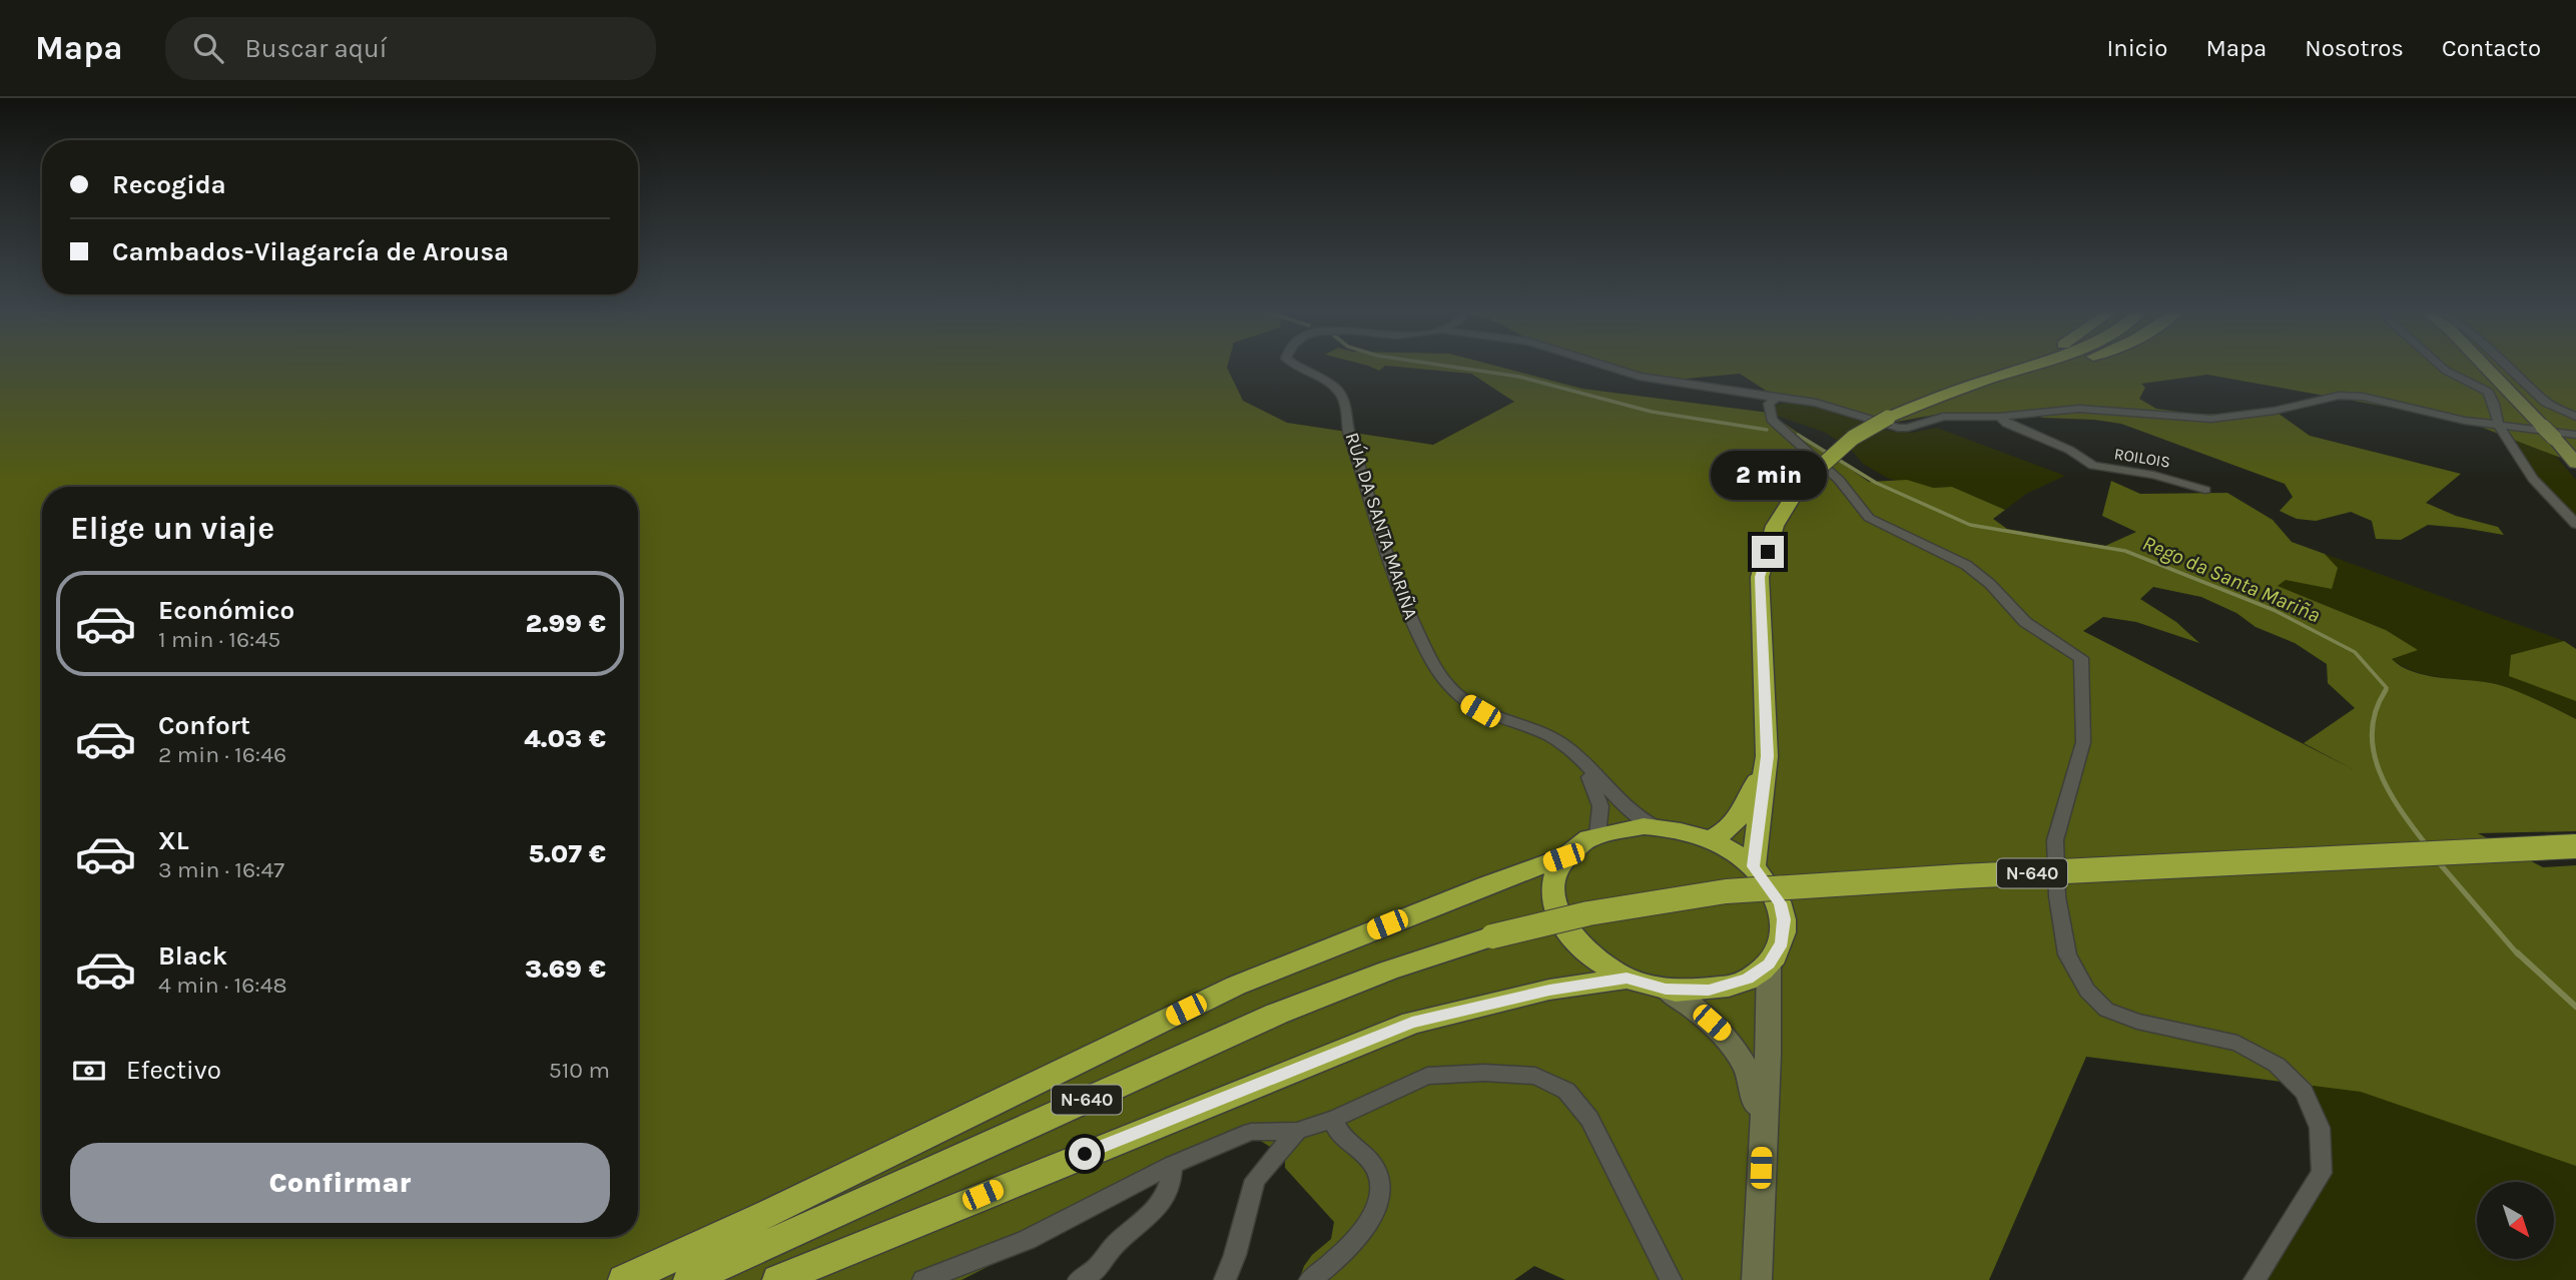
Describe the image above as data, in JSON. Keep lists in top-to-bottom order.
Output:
{
  "streets": {
    "highway": ["N-640"],
    "street": ["ROILOIS", "RÚA DA SANTA MARIÑA"]
  },
  "crossings": [
    ["ROILOIS", "RÚA DA SANTA MARIÑA"]
  ],
  "water": ["Rego da Santa Mariña"],
  "north": "bottom right",
  "page": {
    "header": "Mapa",
    "search": "Buscar aquí",
    "nav": [
      "Inicio",
      "Mapa",
      "Nosotros",
      "Contacto"
    ],
    "banner": ["Recogida", "Cambados-Vilagarcía de Arousa"],
    "bubble": "2 min",
    "heading": "Elige un viaje",
    "list": [
      {
        "name": "Económico",
        "note": "1 min · 16:45",
        "value": "2.99 €"
      },
      {
        "name": "Confort",
        "note": "2 min · 16:46",
        "value": "4.03 €"
      },
      {
        "name": "XL",
        "note": "3 min · 16:47",
        "value": "5.07 €"
      },
      {
        "name": "Black",
        "note": "4 min · 16:48",
        "value": "3.69 €"
      }
    ],
    "pay": ["Efectivo", "510 m"],
    "buttons": "Confirmar"
  }
}
